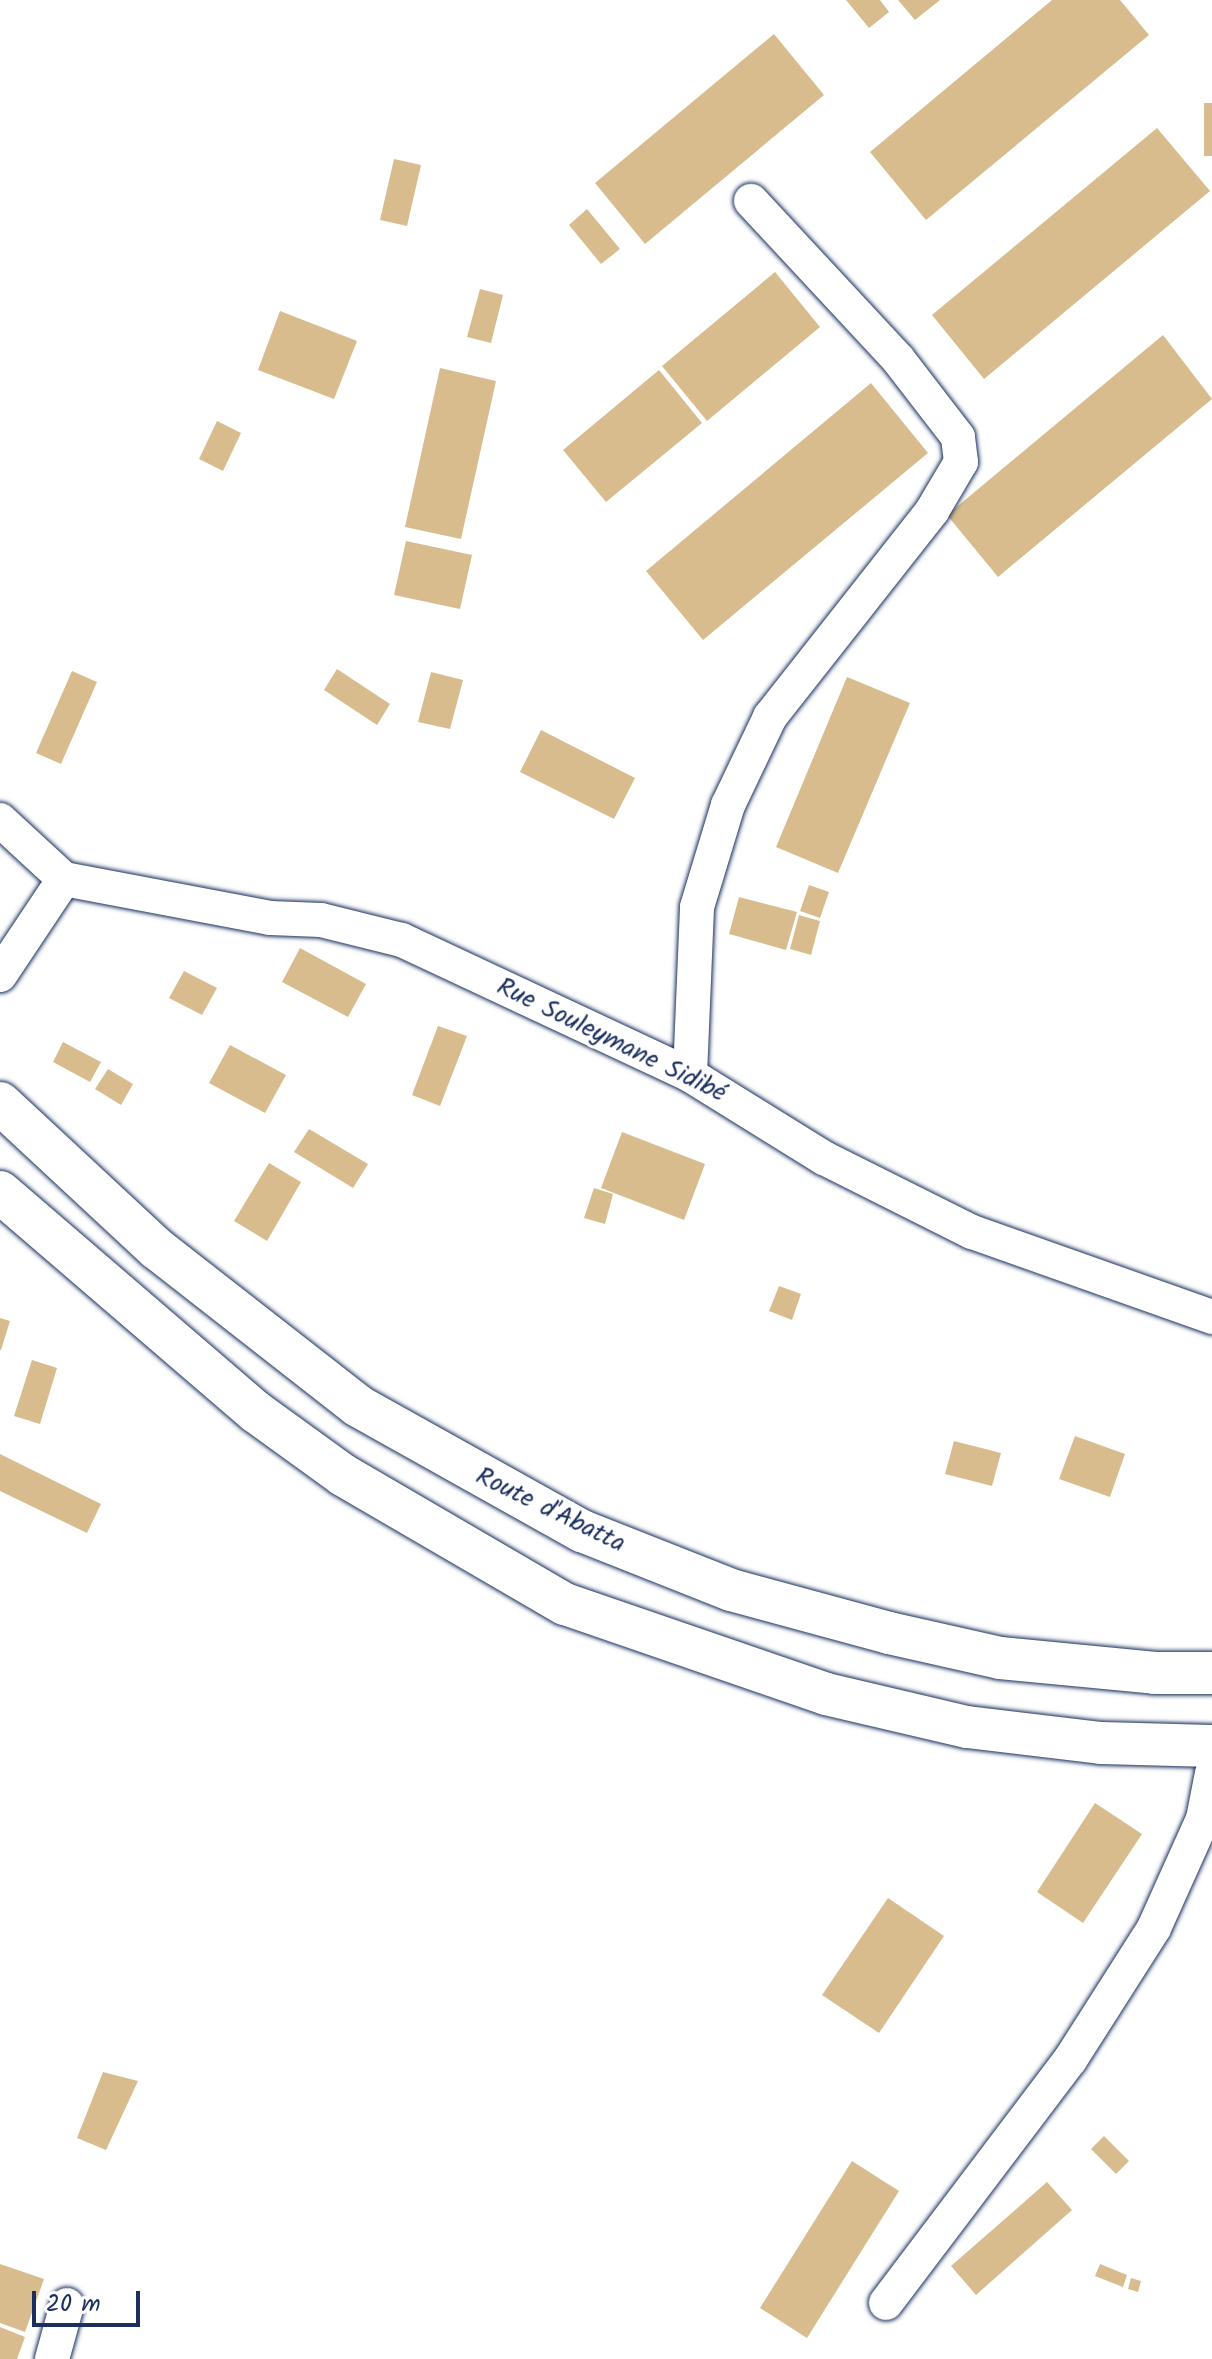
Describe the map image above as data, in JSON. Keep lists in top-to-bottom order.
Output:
{
  "streets": {
    "street": ["Rue Souleymane Sidibé", "Route d'Abatta"]
  },
  "scale_bar": "20 m"
}
